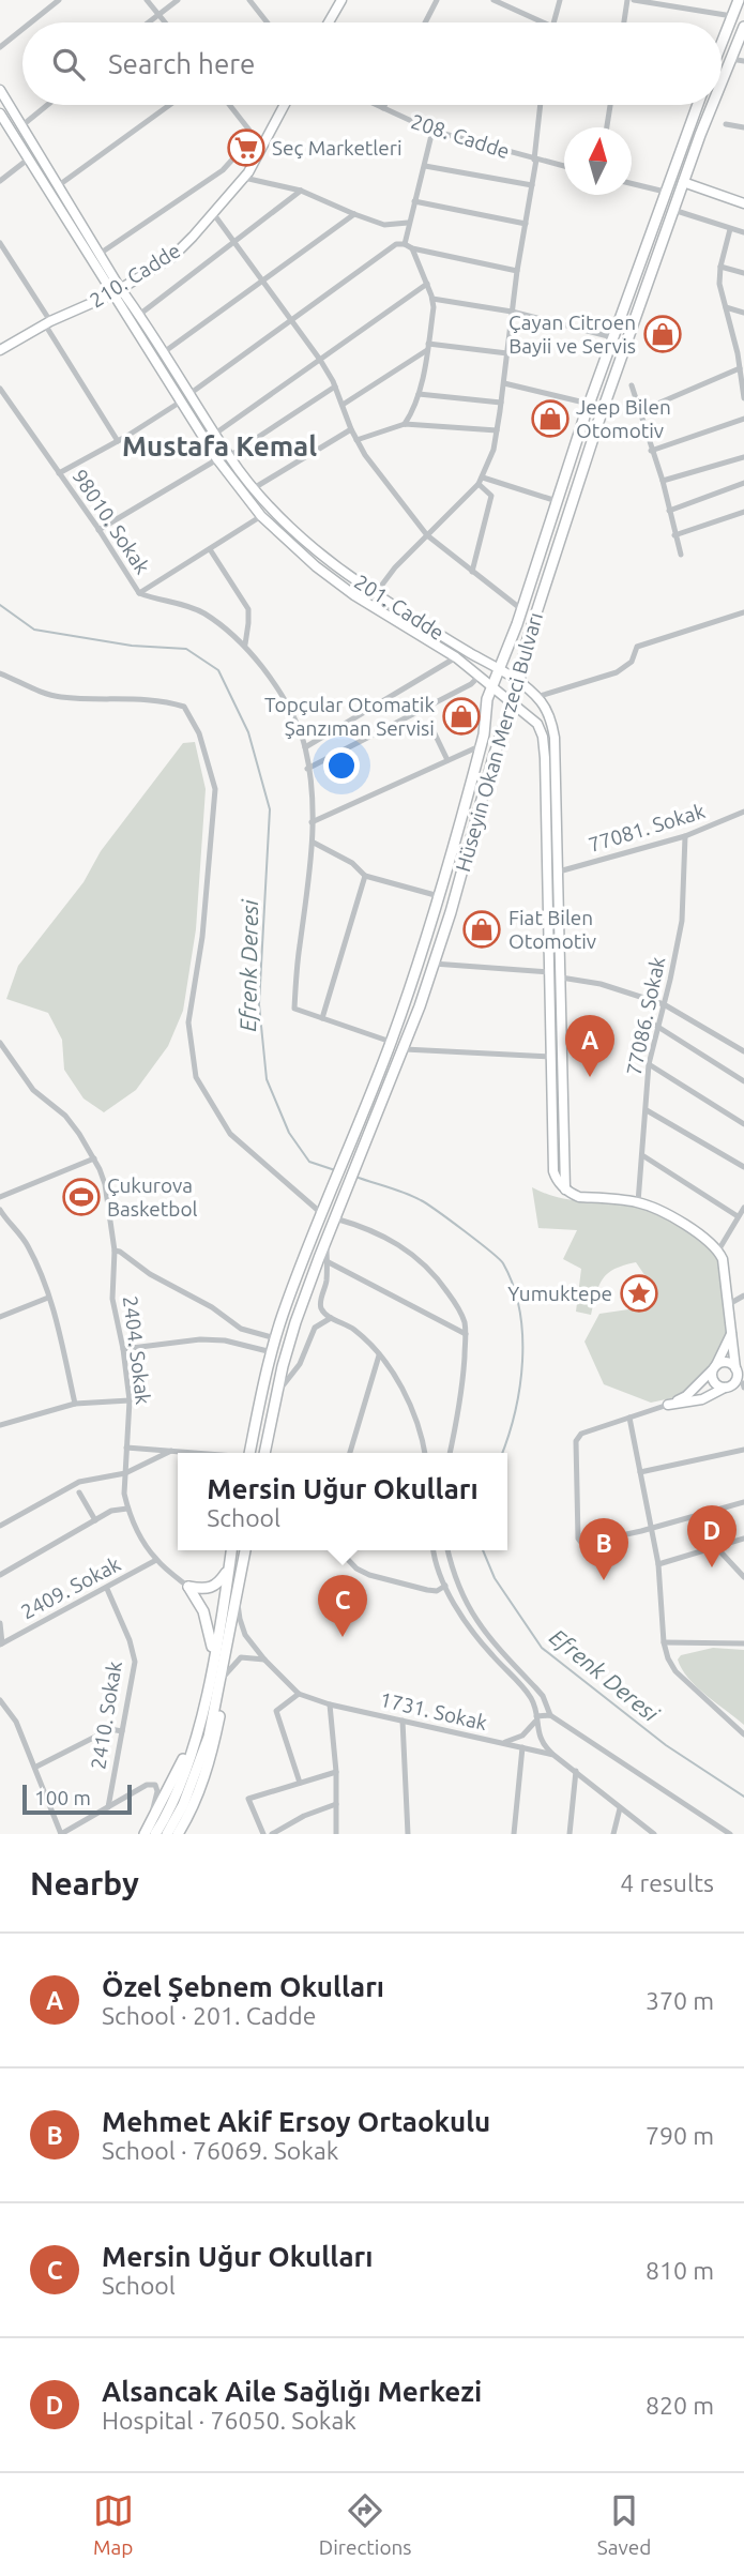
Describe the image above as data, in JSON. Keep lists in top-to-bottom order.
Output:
{
  "streets": {
    "main road": ["Hüseyin Okan Merzeci Bulvarı"],
    "street": [
      "208. Cadde",
      "210. Cadde",
      "98010. Sokak",
      "201. Cadde",
      "77081. Sokak",
      "77086. Sokak",
      "2404. Sokak",
      "2409. Sokak",
      "1731. Sokak",
      "2410. Sokak"
    ]
  },
  "crossings": [
    ["210. Cadde", "201. Cadde"],
    ["201. Cadde", "Hüseyin Okan Merzeci Bulvarı"],
    ["201. Cadde", "77081. Sokak"],
    ["77081. Sokak", "77086. Sokak"],
    ["2404. Sokak", "2409. Sokak"],
    ["2409. Sokak", "2410. Sokak"]
  ],
  "districts": ["Mustafa Kemal"],
  "water": ["Efrenk Deresi"],
  "places": {
    "supermarket": ["Seç Marketleri"],
    "shop": [
      "Çayan Citroen Bayii ve Servis",
      "Jeep Bilen Otomotiv",
      "Topçular Otomatik Şanzıman Servisi",
      "Fiat Bilen Otomotiv"
    ],
    "sports": ["Çukurova Basketbol"],
    "place": ["Yumuktepe"]
  },
  "scale_bar": "100 m",
  "north": "top",
  "page": {
    "search": "Search here",
    "pins": [
      "A",
      "D",
      "B",
      "C"
    ],
    "popup": ["Mersin Uğur Okulları", "School"],
    "scale": "100 m",
    "heading": ["Nearby", "4 results"],
    "list": [
      {
        "mark": "A",
        "name": "Özel Şebnem Okulları",
        "note": "School · 201. Cadde",
        "value": "370 m"
      },
      {
        "mark": "B",
        "name": "Mehmet Akif Ersoy Ortaokulu",
        "note": "School · 76069. Sokak",
        "value": "790 m"
      },
      {
        "mark": "C",
        "name": "Mersin Uğur Okulları",
        "note": "School",
        "value": "810 m"
      },
      {
        "mark": "D",
        "name": "Alsancak Aile Sağlığı Merkezi",
        "note": "Hospital · 76050. Sokak",
        "value": "820 m"
      }
    ],
    "nav": ["Map", "Directions", "Saved"]
  }
}
